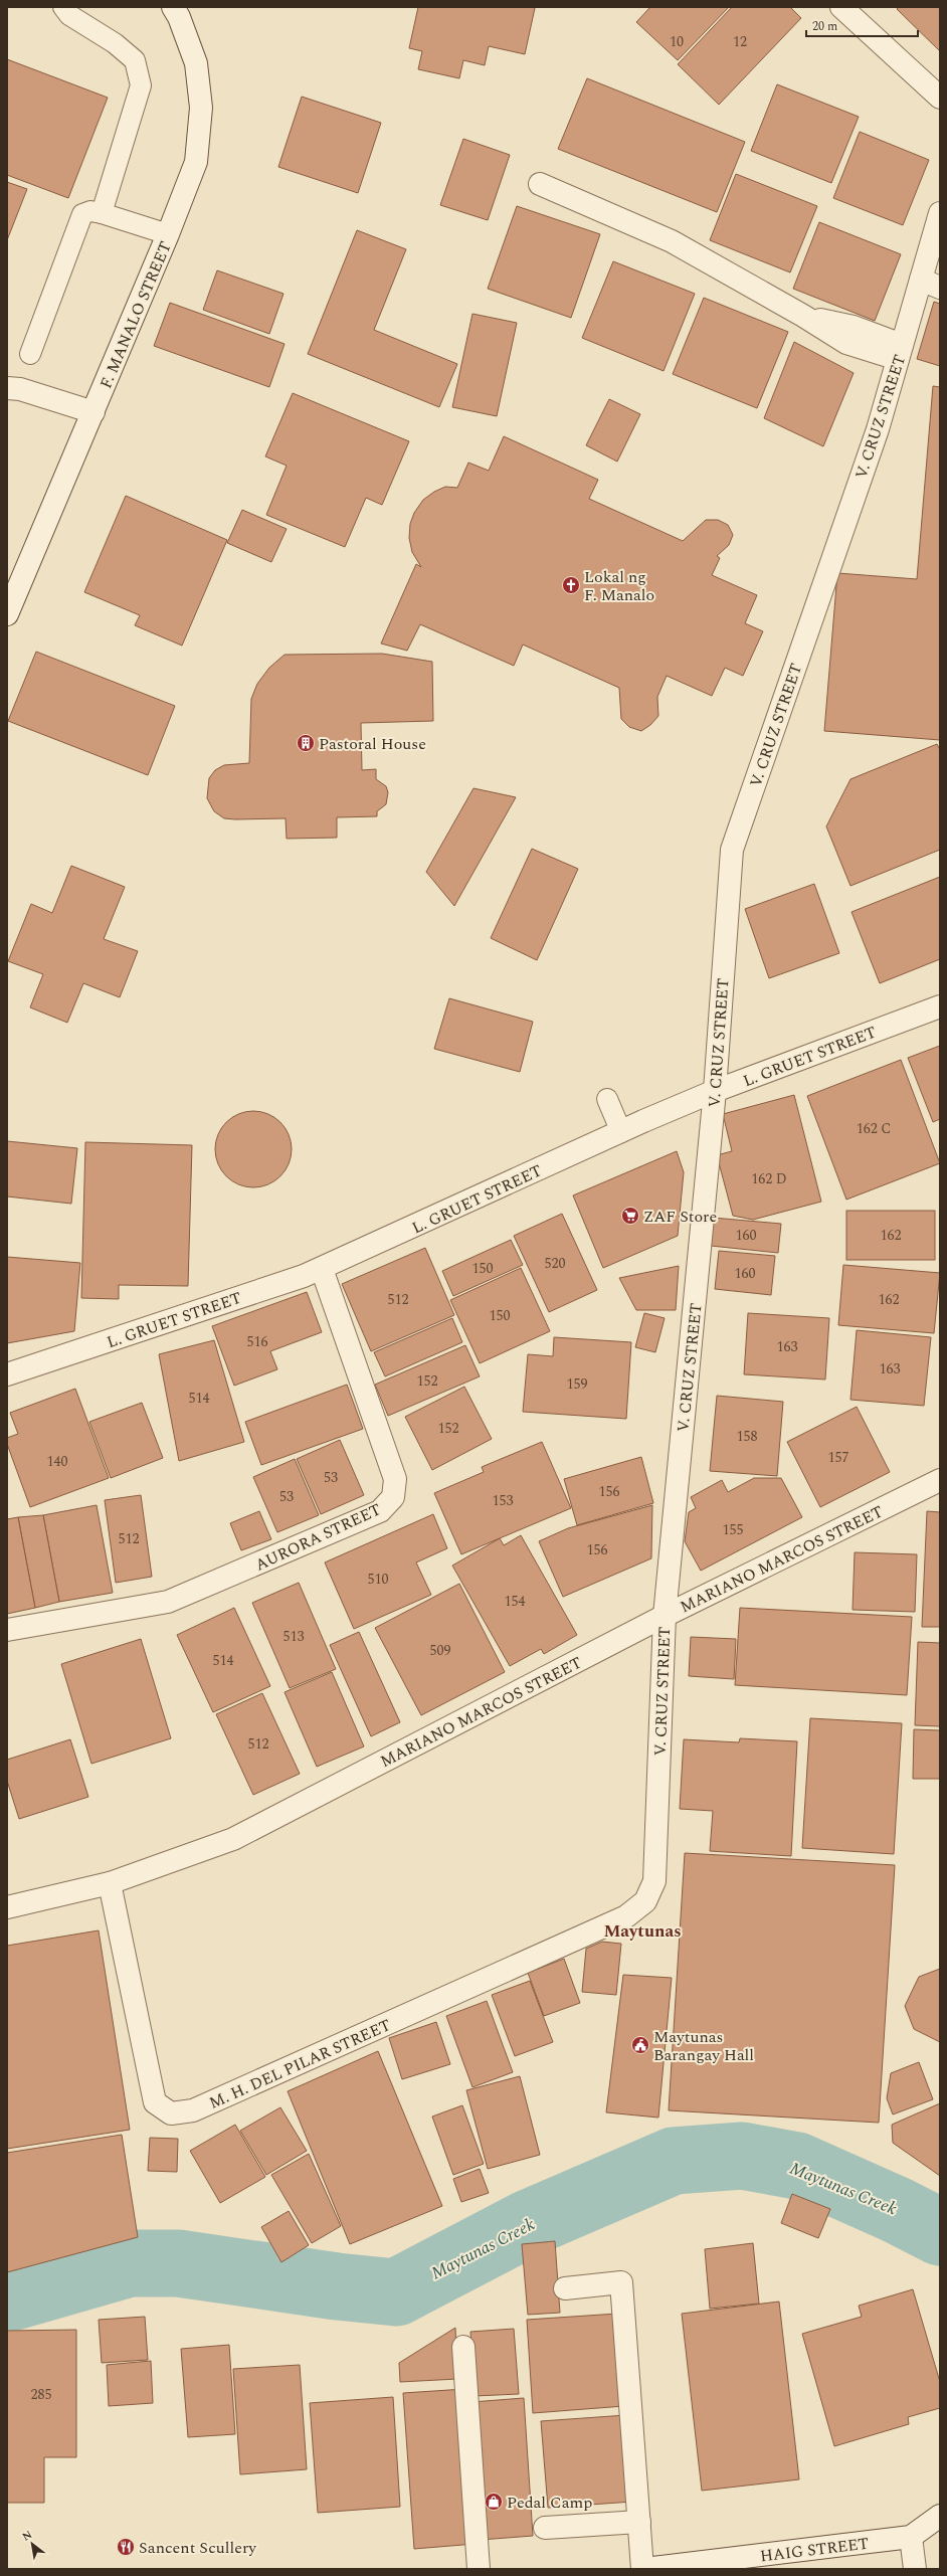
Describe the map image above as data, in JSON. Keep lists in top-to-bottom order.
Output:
{
  "streets": {
    "street": [
      "F. MANALO STREET",
      "V. CRUZ STREET",
      "L. GRUET STREET",
      "AURORA STREET",
      "MARIANO MARCOS STREET",
      "M. H. DEL PILAR STREET",
      "HAIG STREET"
    ]
  },
  "crossings": [
    ["V. CRUZ STREET", "L. GRUET STREET"],
    ["V. CRUZ STREET", "MARIANO MARCOS STREET"],
    ["V. CRUZ STREET", "M. H. DEL PILAR STREET"],
    ["L. GRUET STREET", "AURORA STREET"],
    ["MARIANO MARCOS STREET", "M. H. DEL PILAR STREET"]
  ],
  "districts": ["Maytunas"],
  "water": ["Maytunas Creek"],
  "places": {
    "church": ["Lokal ng F. Manalo"],
    "building": ["Pastoral House"],
    "supermarket": ["ZAF Store"],
    "public building": ["Maytunas Barangay Hall"],
    "shop": ["Pedal Camp"],
    "restaurant": ["Sancent Scullery"]
  },
  "house_numbers": [
    "10",
    "12",
    "162 C",
    "162 D",
    "160",
    "162",
    "520",
    "150",
    "160",
    "512",
    "162",
    "150",
    "516",
    "163",
    "163",
    "152",
    "159",
    "514",
    "152",
    "158",
    "157",
    "140",
    "53",
    "156",
    "53",
    "153",
    "155",
    "512",
    "156",
    "510",
    "154",
    "513",
    "509",
    "514",
    "512",
    "285"
  ],
  "scale_bar": "20 m",
  "north": "top left"
}
